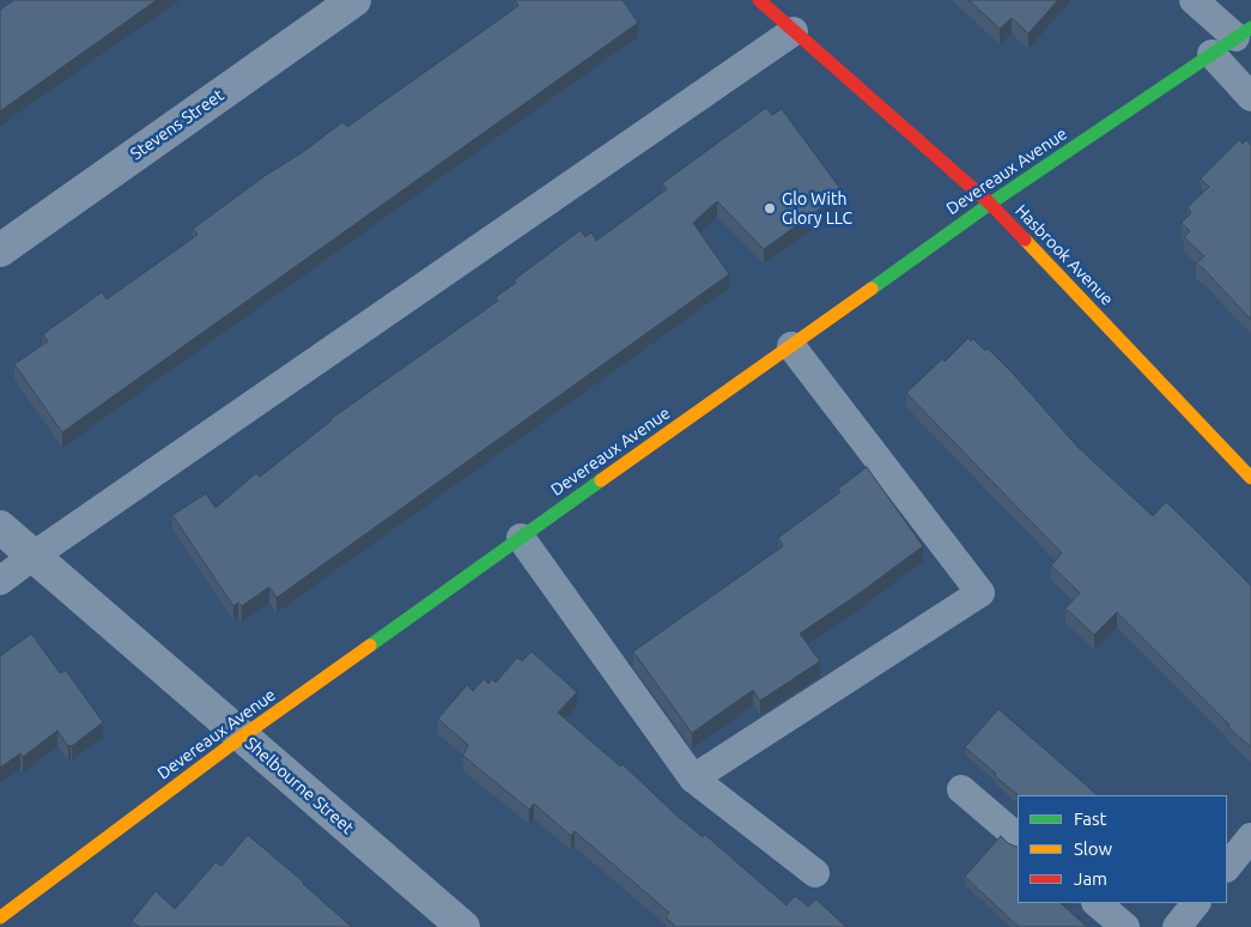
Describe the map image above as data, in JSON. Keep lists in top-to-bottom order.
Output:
{
  "streets": {
    "street": [
      "Stevens Street",
      "Devereaux Avenue",
      "Hasbrook Avenue",
      "Shelbourne Street"
    ]
  },
  "crossings": [
    ["Devereaux Avenue", "Hasbrook Avenue"],
    ["Devereaux Avenue", "Shelbourne Street"]
  ],
  "places": ["Glo With Glory LLC"],
  "legend": ["Fast", "Slow", "Jam"]
}
